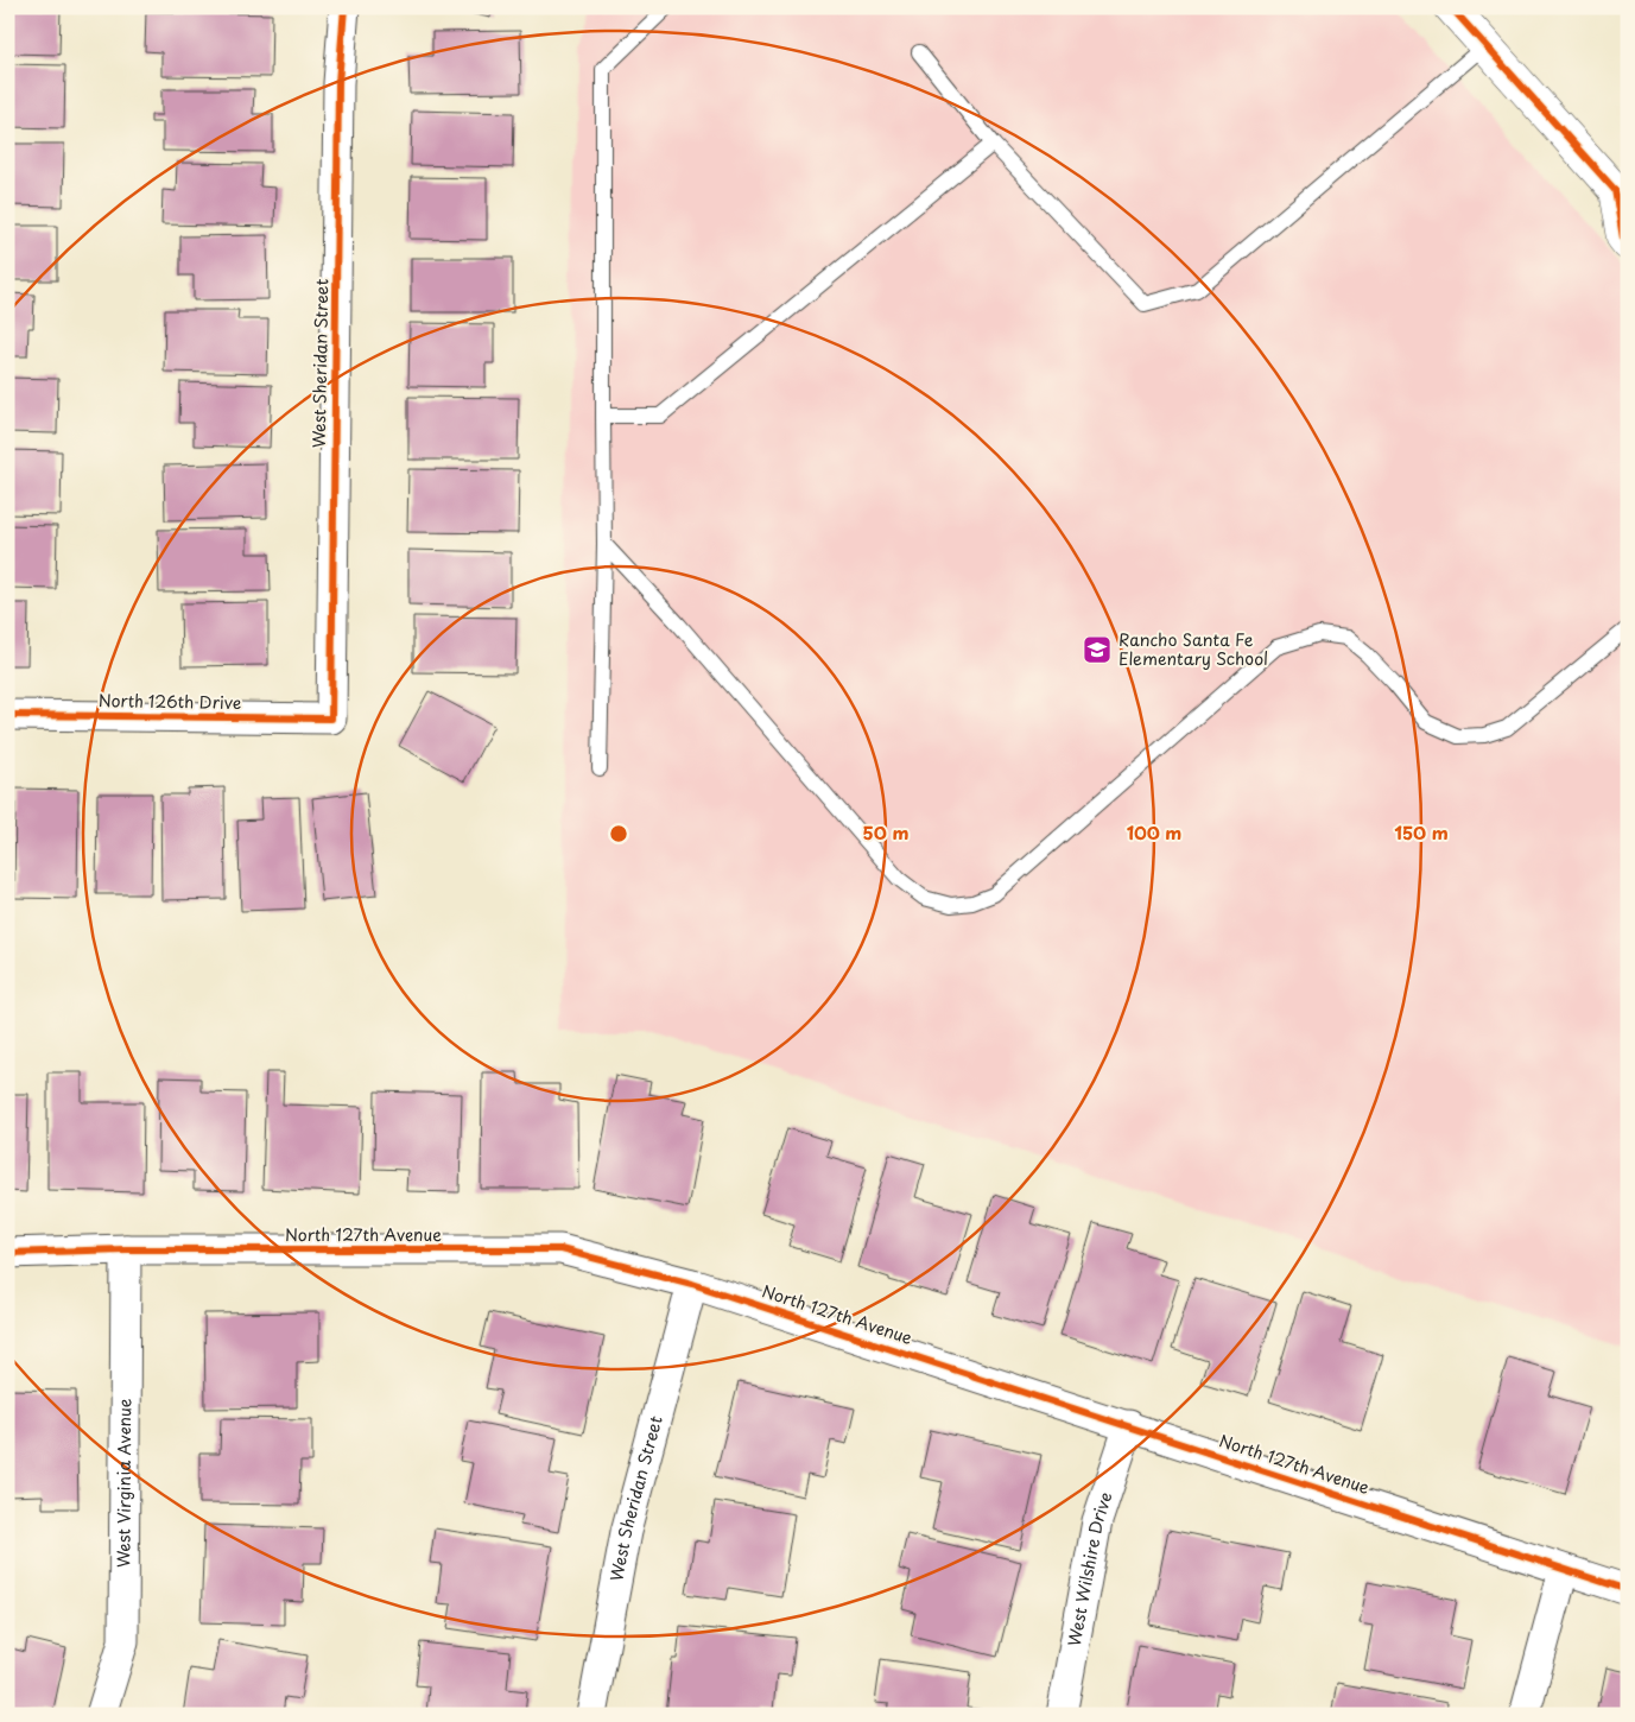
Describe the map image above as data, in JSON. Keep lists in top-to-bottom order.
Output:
{
  "streets": {
    "street": [
      "West Sheridan Street",
      "North 126th Drive",
      "North 127th Avenue",
      "West Virginia Avenue",
      "West Wilshire Drive"
    ]
  },
  "crossings": [
    ["West Sheridan Street", "North 126th Drive"],
    ["West Sheridan Street", "North 127th Avenue"],
    ["North 127th Avenue", "West Virginia Avenue"],
    ["North 127th Avenue", "West Wilshire Drive"]
  ],
  "places": {
    "school or university": ["Rancho Santa Fe Elementary School"]
  },
  "rings": ["50 m", "100 m", "150 m"]
}
